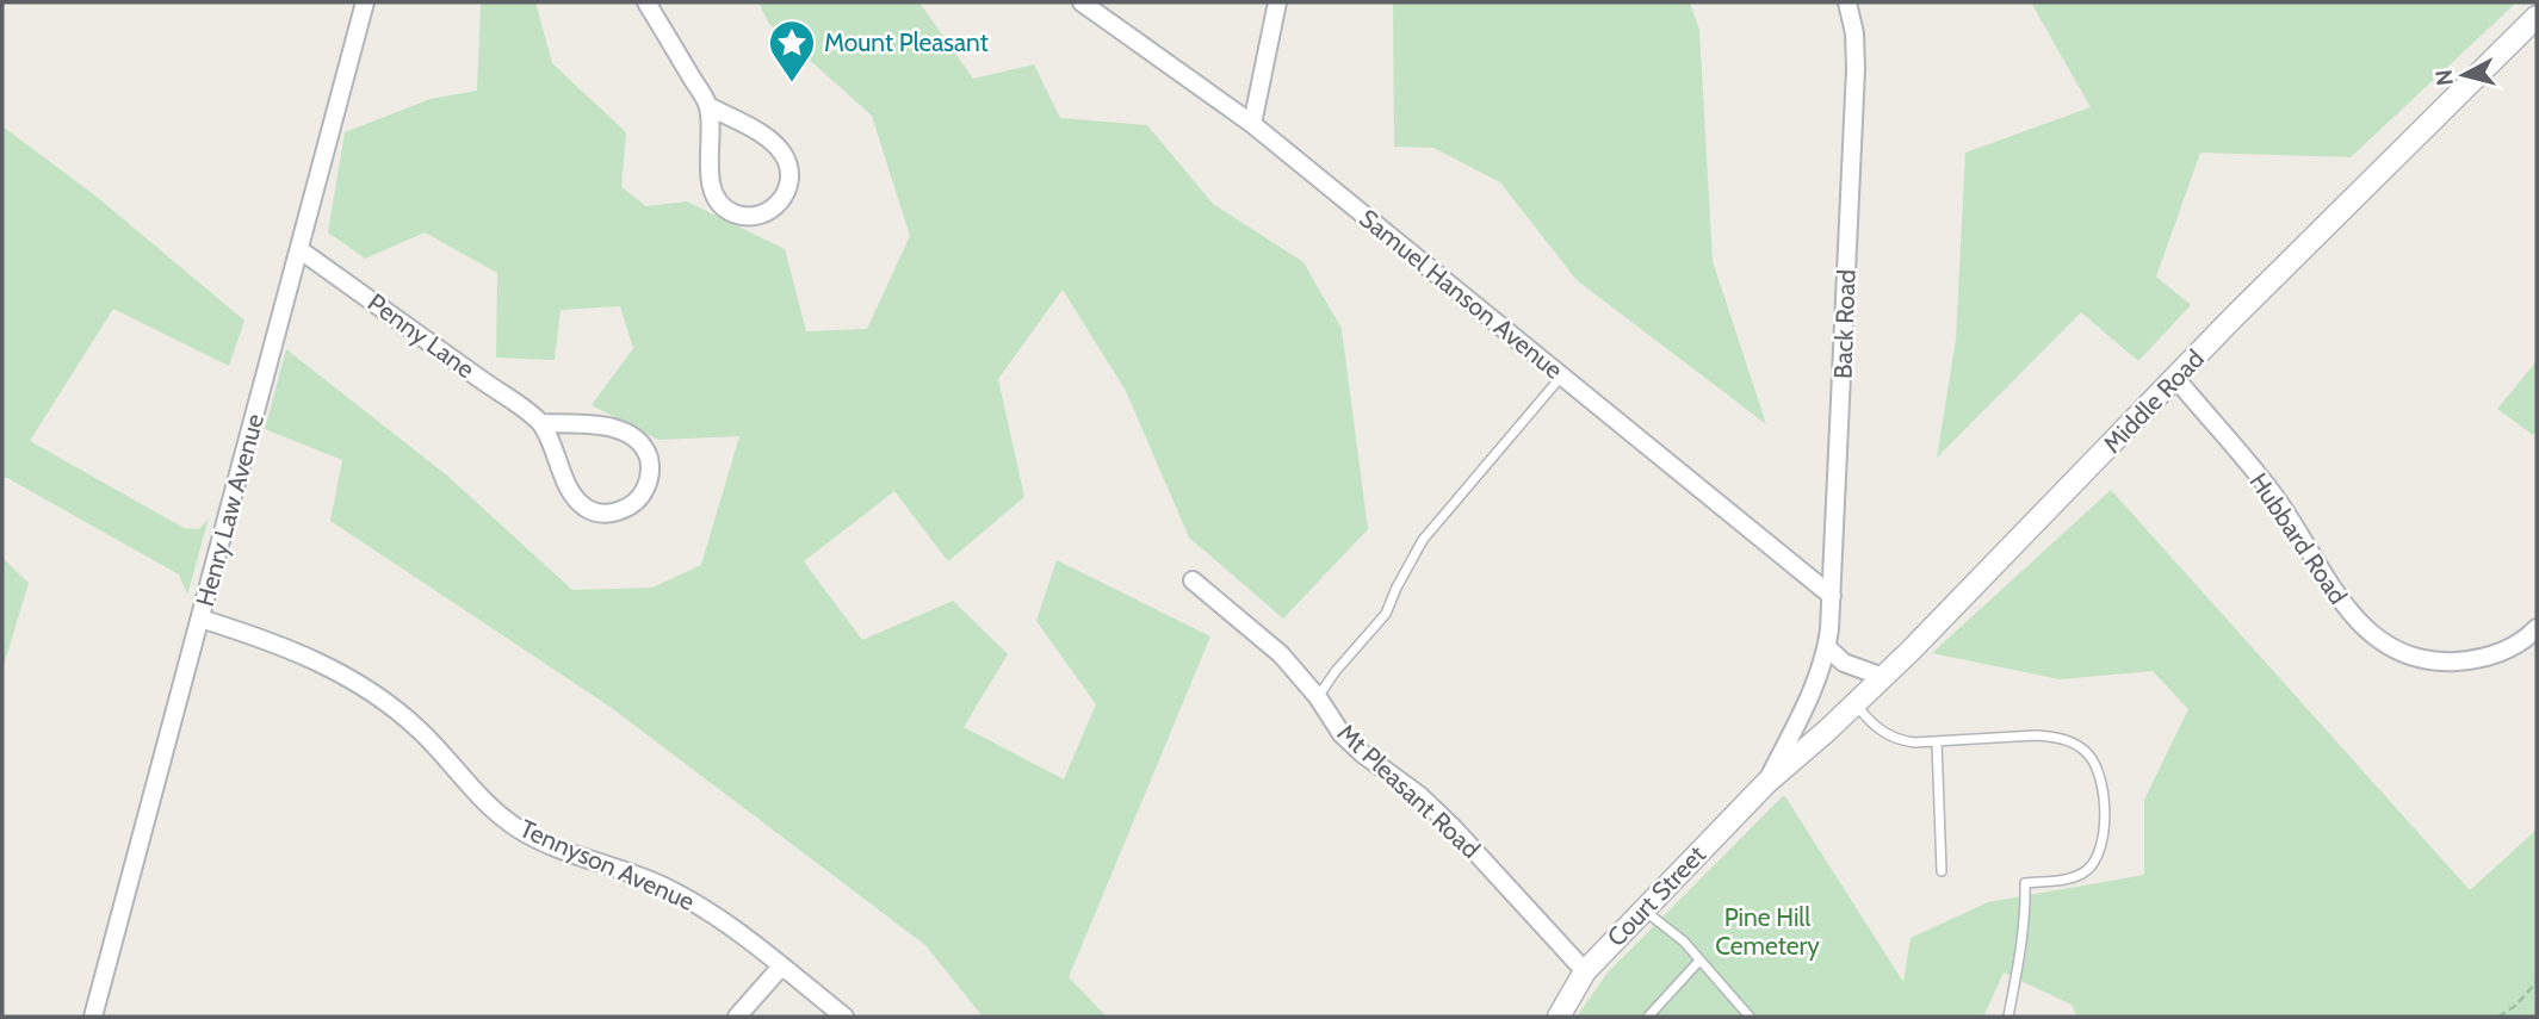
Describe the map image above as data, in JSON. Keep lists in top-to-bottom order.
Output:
{
  "streets": {
    "street": [
      "Samuel Hanson Avenue",
      "Back Road",
      "Penny Lane",
      "Middle Road",
      "Henry Law Avenue",
      "Hubbard Road",
      "Mt Pleasant Road",
      "Tennyson Avenue",
      "Court Street"
    ]
  },
  "crossings": [
    ["Samuel Hanson Avenue", "Back Road"],
    ["Back Road", "Middle Road"],
    ["Back Road", "Court Street"],
    ["Penny Lane", "Henry Law Avenue"],
    ["Middle Road", "Hubbard Road"],
    ["Middle Road", "Court Street"],
    ["Henry Law Avenue", "Tennyson Avenue"],
    ["Mt Pleasant Road", "Court Street"]
  ],
  "parks": ["Pine Hill Cemetery"],
  "places": {
    "place": ["Mount Pleasant"]
  },
  "north": "left"
}
